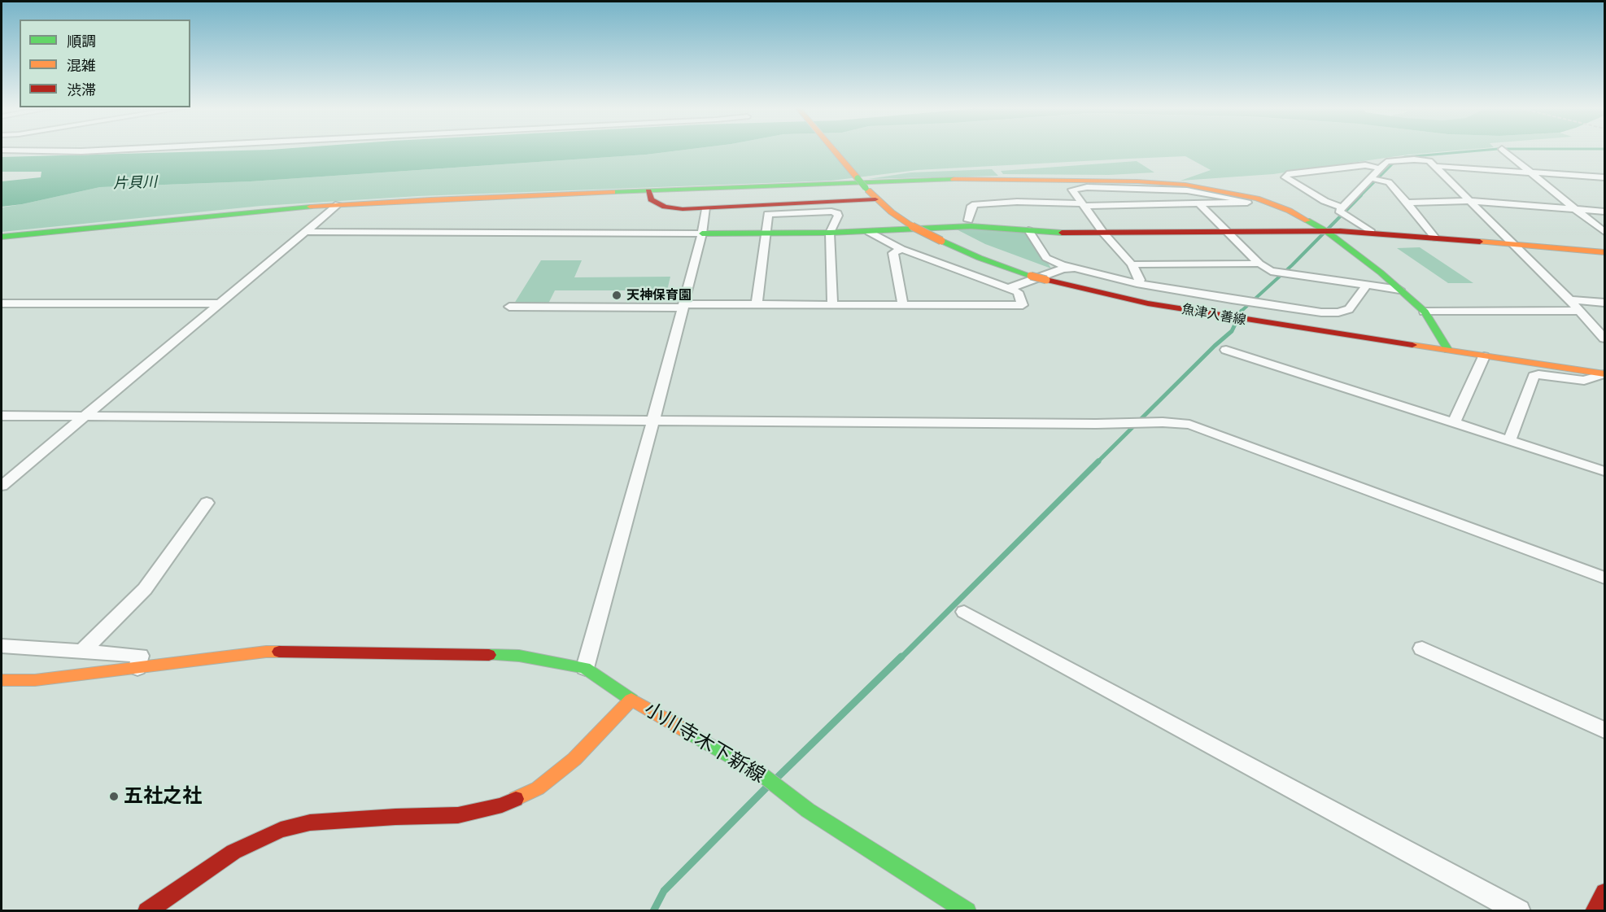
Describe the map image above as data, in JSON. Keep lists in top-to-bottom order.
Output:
{
  "streets": {
    "street": ["魚津入善線", "小川寺木下新線"]
  },
  "water": ["片貝川"],
  "places": ["天神保育園", "五社之社"],
  "legend": ["順調", "混雑", "渋滞"]
}
